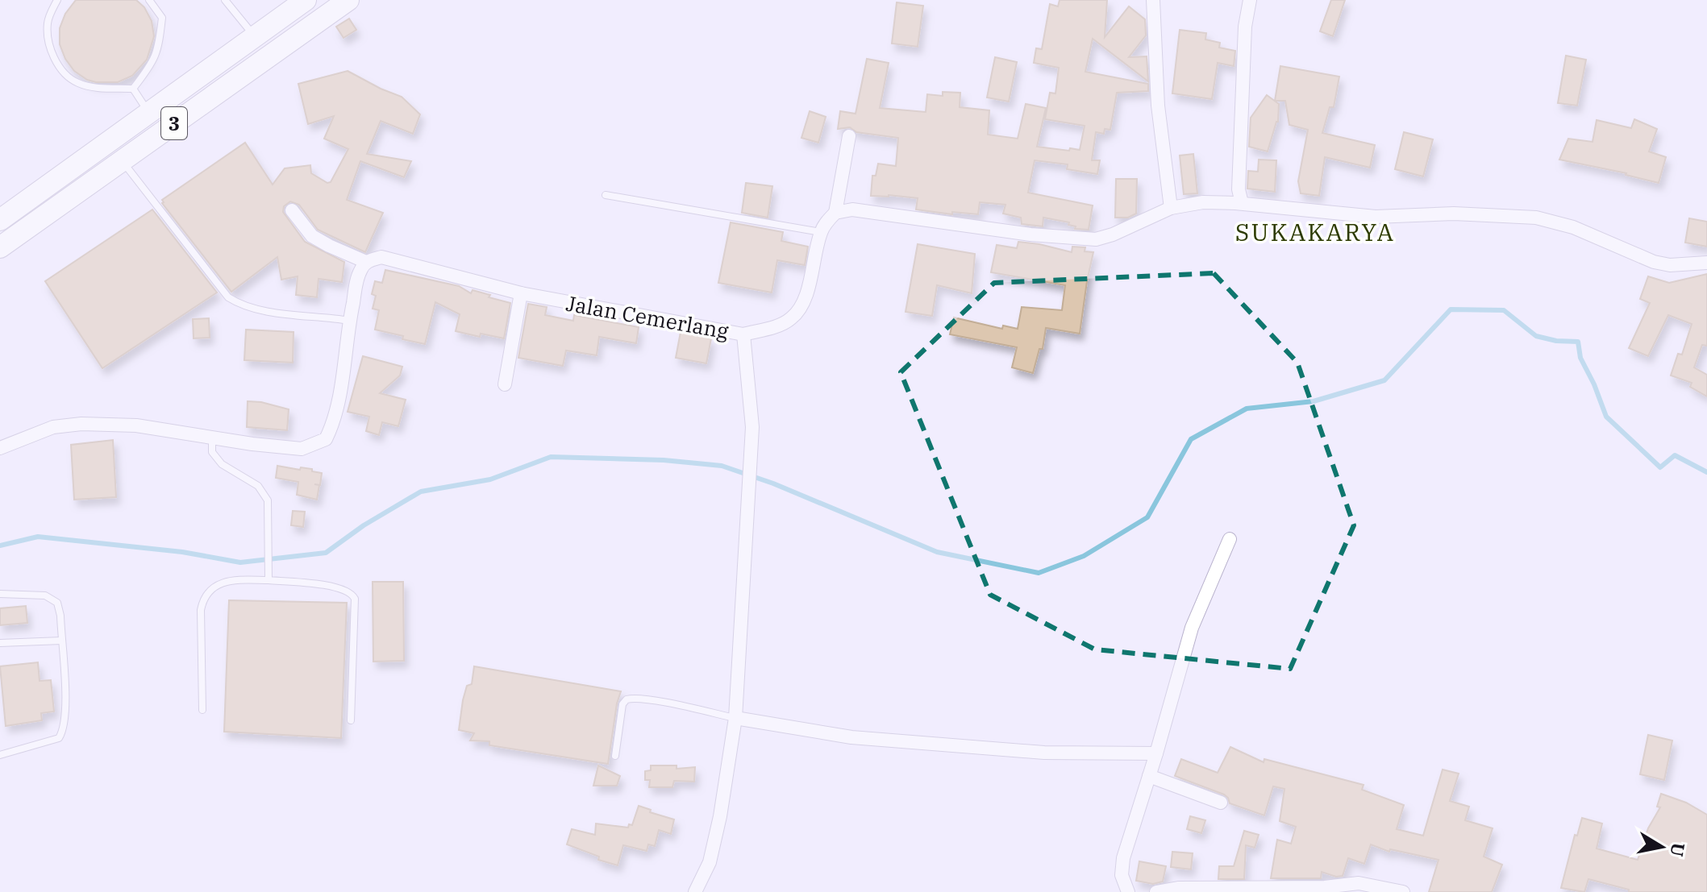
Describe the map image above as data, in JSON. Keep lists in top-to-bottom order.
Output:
{
  "streets": {
    "main road": ["3"],
    "street": ["Jalan Cemerlang"]
  },
  "districts": ["SUKAKARYA"],
  "north": "right"
}
